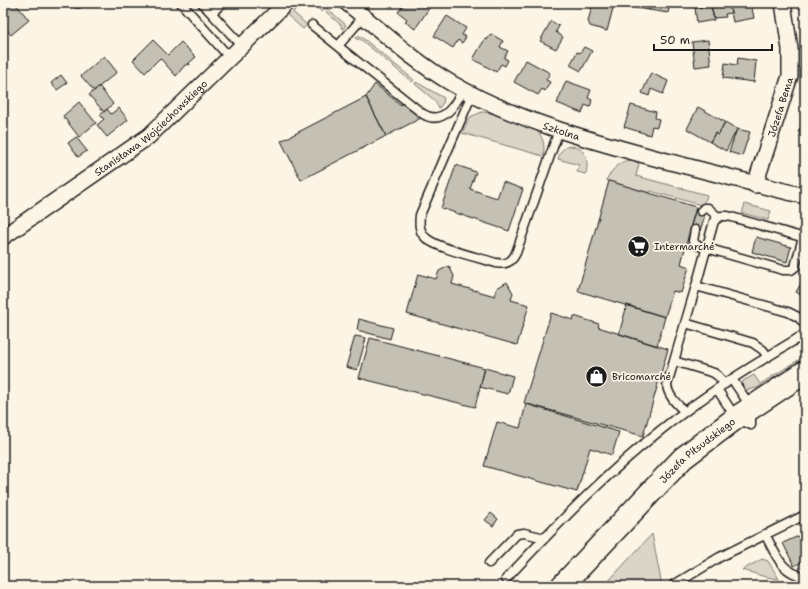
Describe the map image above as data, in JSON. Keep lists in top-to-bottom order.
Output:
{
  "streets": {
    "street": [
      "Józefa Bema",
      "Stanisława Wojciechowskiego",
      "Szkolna",
      "Józefa Piłsudskiego"
    ]
  },
  "crossings": [
    ["Józefa Bema", "Szkolna"]
  ],
  "places": {
    "supermarket": ["Intermarché"],
    "shop": ["Bricomarché"]
  },
  "scale_bar": "50 m"
}
